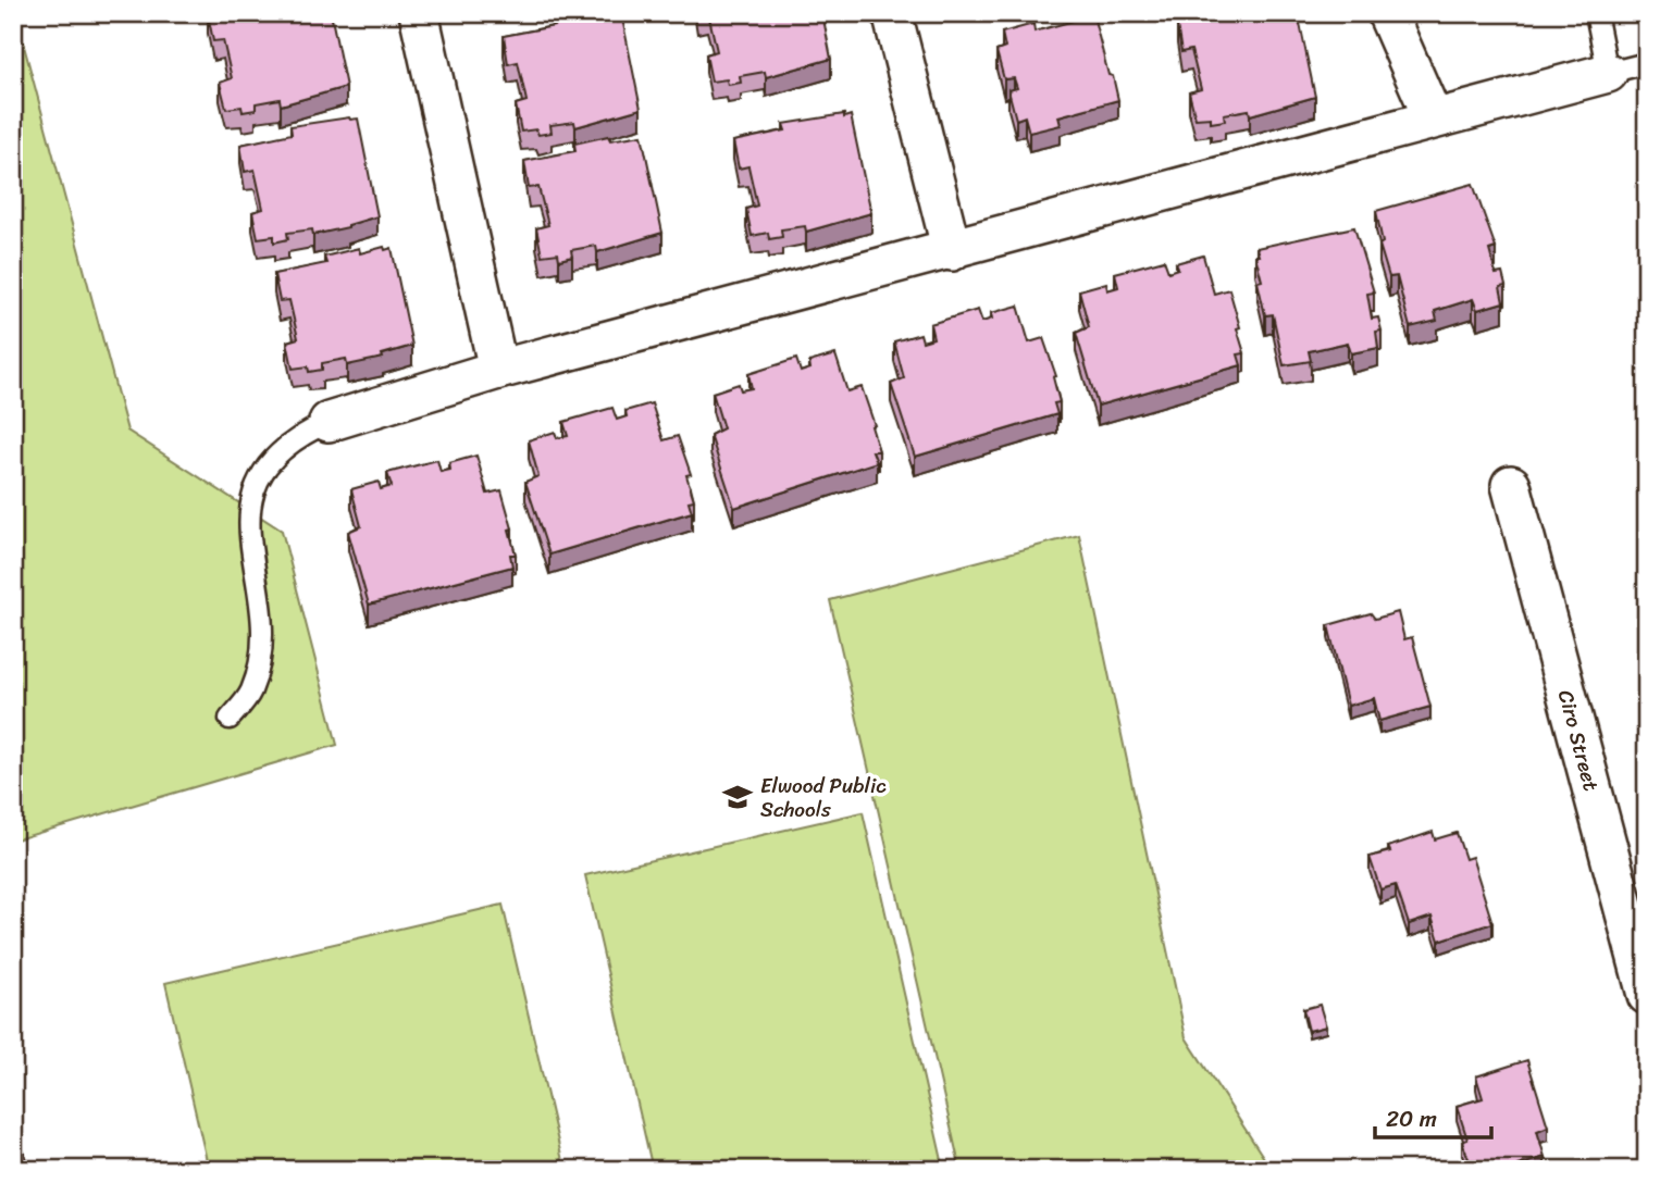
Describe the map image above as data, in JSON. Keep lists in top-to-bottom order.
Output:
{
  "streets": {
    "street": ["Ciro Street"]
  },
  "places": {
    "school or university": ["Elwood Public Schools"]
  },
  "scale_bar": "20 m"
}
